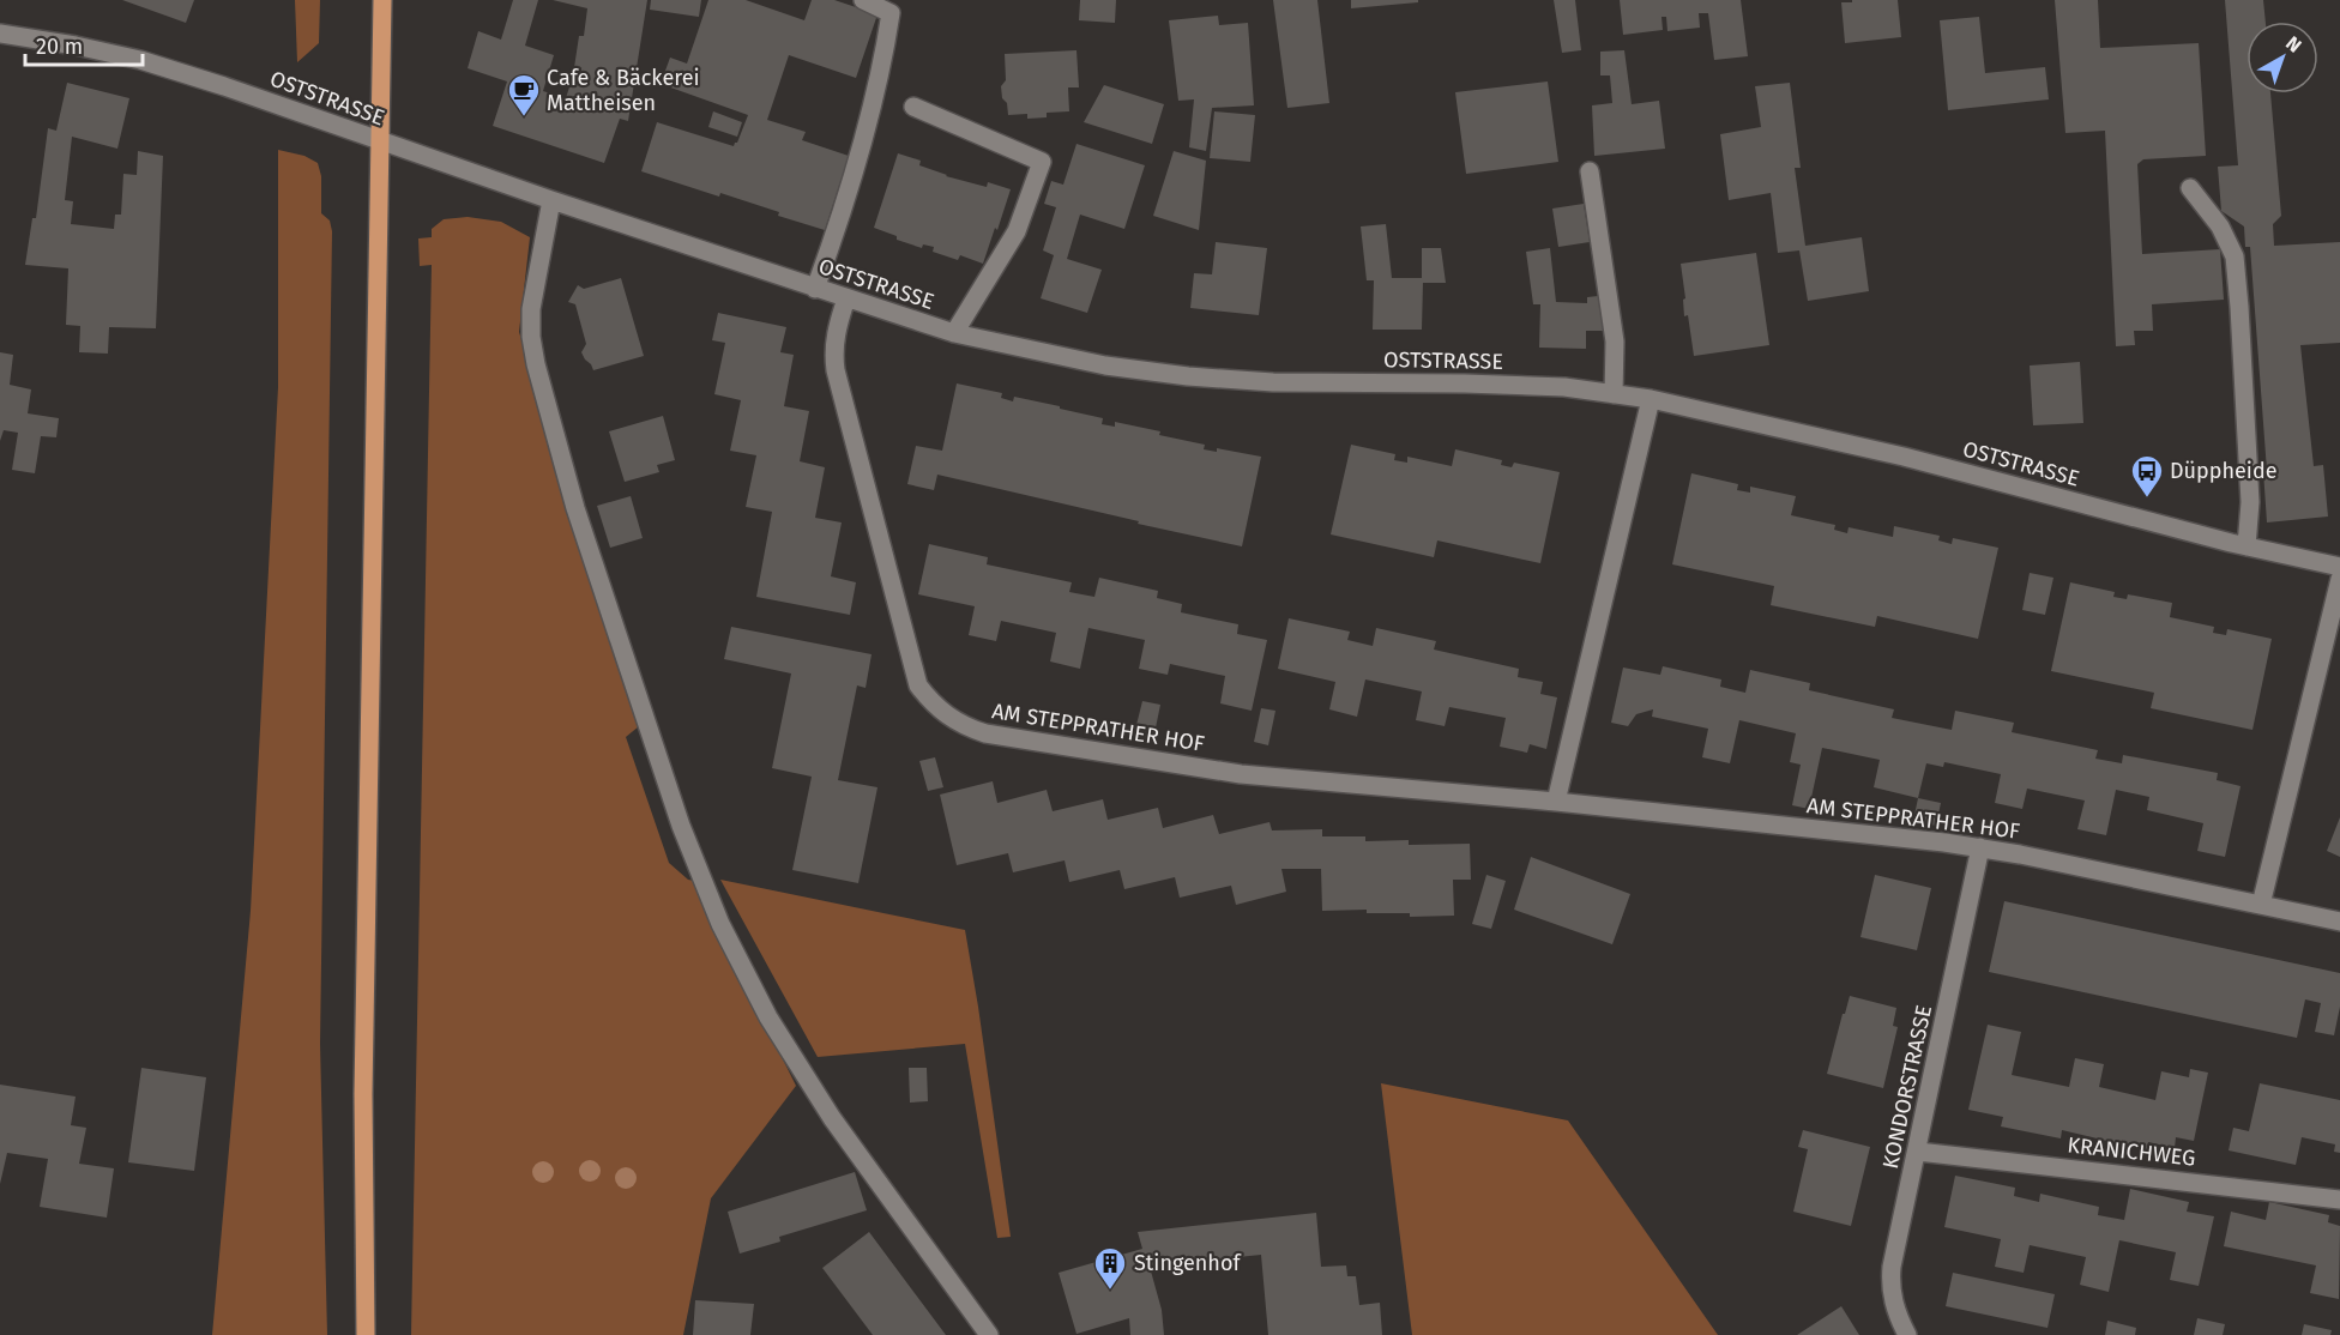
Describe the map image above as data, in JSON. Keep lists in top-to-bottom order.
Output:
{
  "streets": {
    "street": [
      "OSTSTRASSE",
      "AM STEPPRATHER HOF",
      "KONDORSTRASSE",
      "KRANICHWEG"
    ]
  },
  "crossings": [
    ["OSTSTRASSE", "AM STEPPRATHER HOF"],
    ["AM STEPPRATHER HOF", "KONDORSTRASSE"],
    ["KONDORSTRASSE", "KRANICHWEG"]
  ],
  "places": {
    "cafe": ["Cafe & Bäckerei Mattheisen"],
    "bus stop": ["Düppheide"],
    "building": ["Stingenhof"]
  },
  "scale_bar": "20 m",
  "north": "top right"
}
